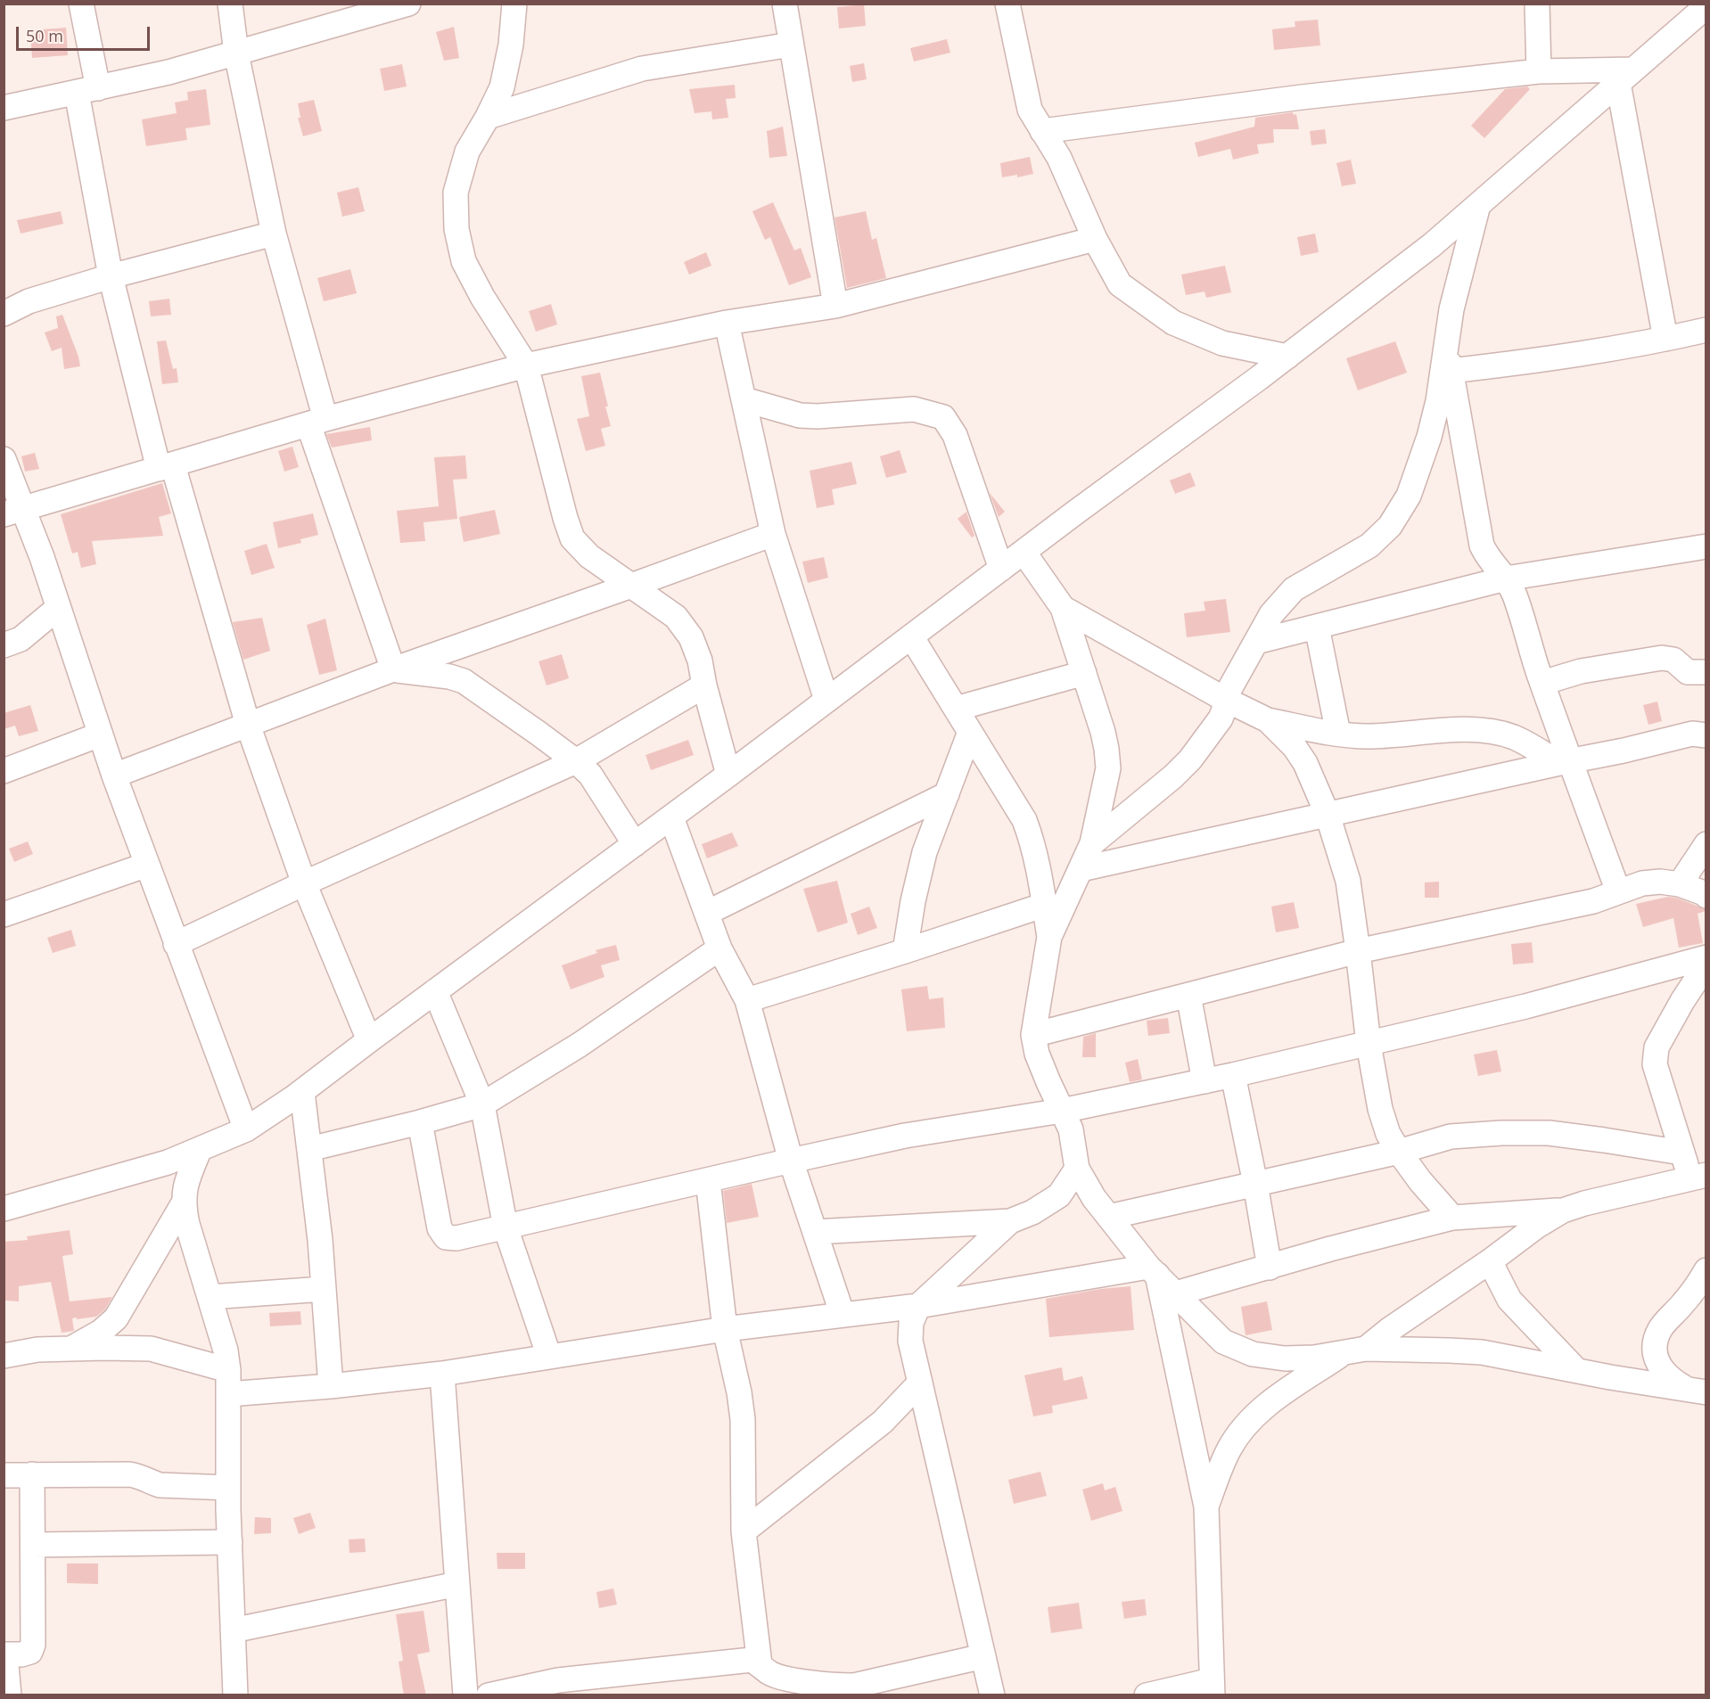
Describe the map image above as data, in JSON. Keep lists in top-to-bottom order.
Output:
{
  "scale_bar": "50 m"
}
